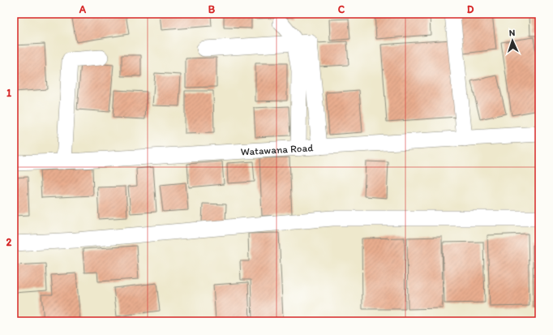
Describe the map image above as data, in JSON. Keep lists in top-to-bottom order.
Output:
{
  "streets": {
    "street": ["Watawana Road"]
  },
  "north": "top",
  "grid": {
    "columns": [
      "A",
      "B",
      "C",
      "D"
    ],
    "rows": ["1", "2"]
  }
}
